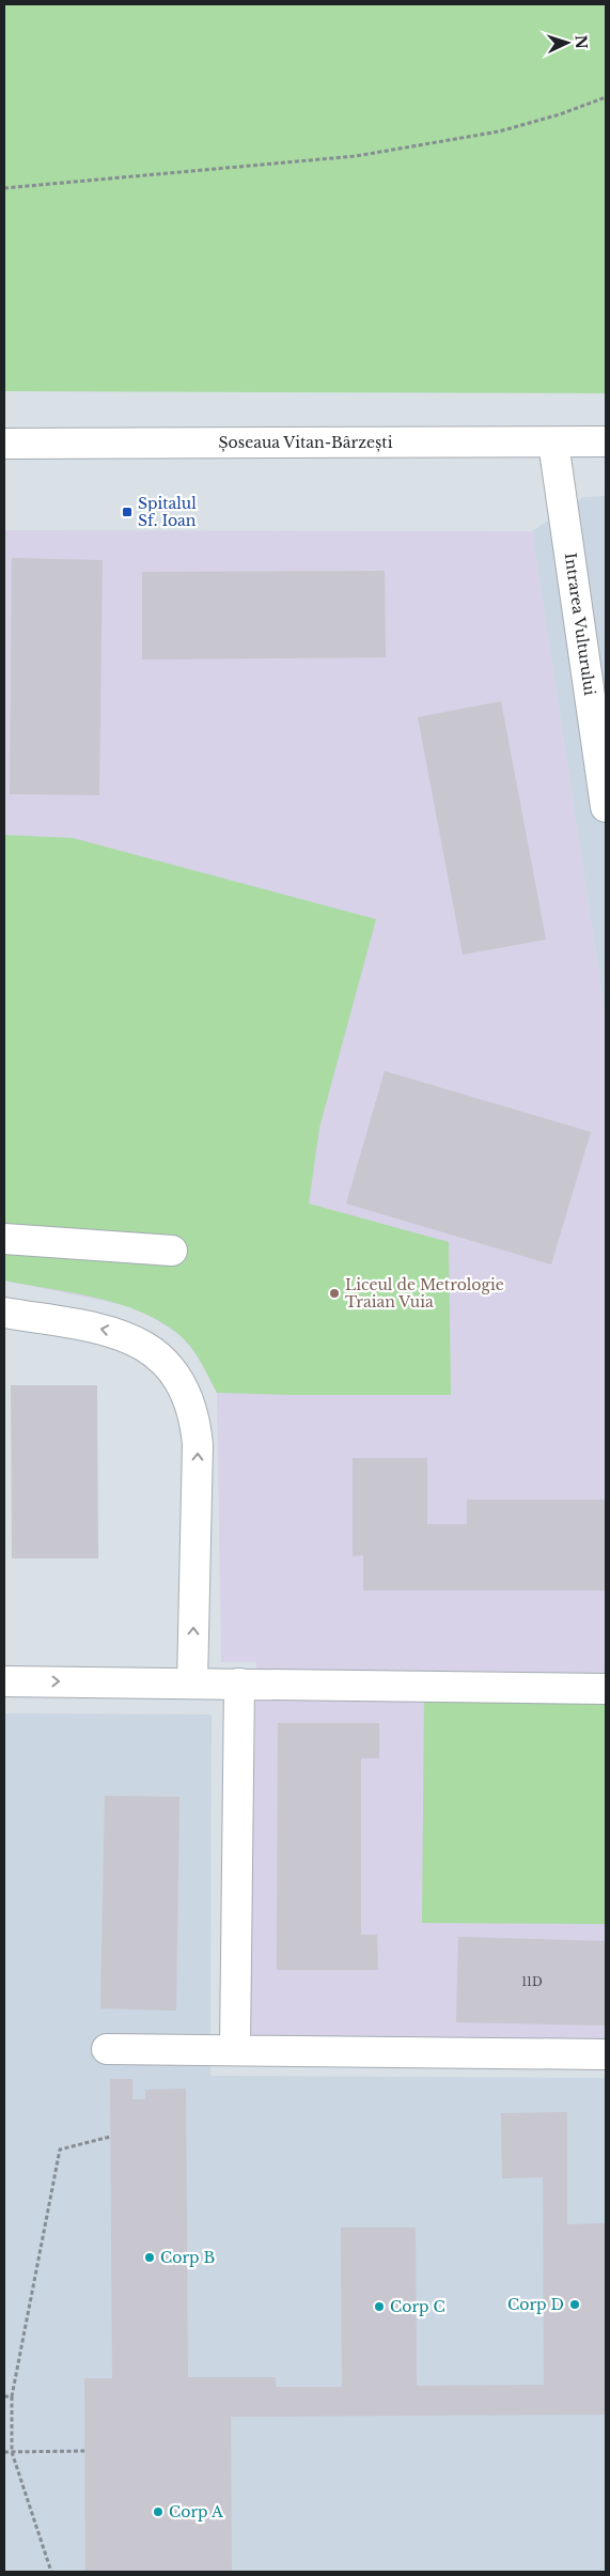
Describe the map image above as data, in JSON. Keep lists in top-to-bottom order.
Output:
{
  "streets": {
    "main road": ["Șoseaua Vitan-Bârzești", "Intrarea Vulturului"]
  },
  "crossings": [
    ["Șoseaua Vitan-Bârzești", "Intrarea Vulturului"]
  ],
  "places": {
    "transit": ["Spitalul Sf. Ioan"],
    "other": [
      "Liceul de Metrologie Traian Vuia",
      "Corp B",
      "Corp D",
      "Corp C",
      "Corp A"
    ]
  },
  "house_numbers": ["11D"],
  "north": "right"
}
